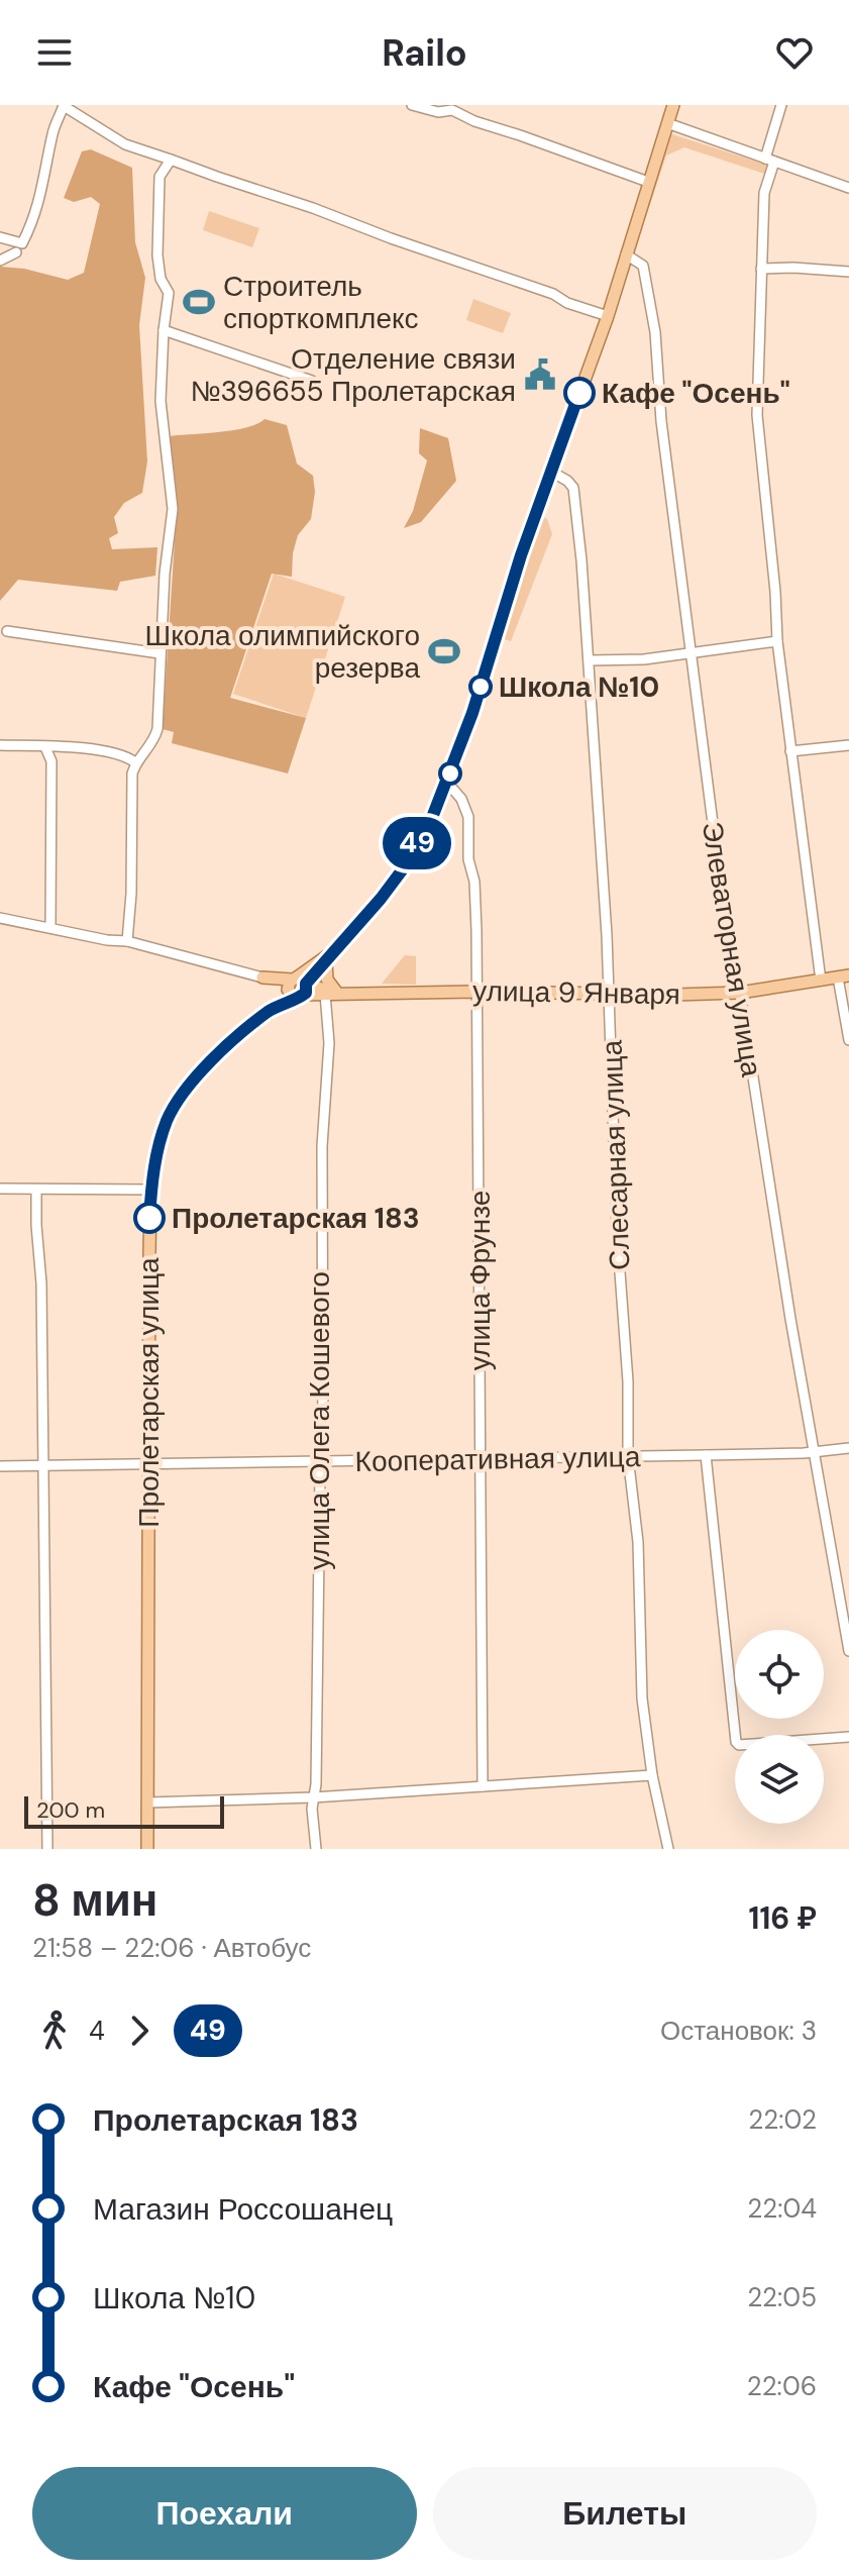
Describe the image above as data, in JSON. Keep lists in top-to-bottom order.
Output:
{
  "streets": {
    "main road": ["улица 9 Января", "Пролетарская улица"],
    "street": [
      "Элеваторная улица",
      "Слесарная улица",
      "улица Фрунзе",
      "улица Олега Кошевого",
      "Кооперативная улица"
    ]
  },
  "crossings": [
    ["Элеваторная улица", "улица 9 Января"],
    ["Элеваторная улица", "Кооперативная улица"],
    ["улица 9 Января", "Слесарная улица"],
    ["улица 9 Января", "улица Фрунзе"],
    ["улица 9 Января", "Пролетарская улица"],
    ["улица 9 Января", "улица Олега Кошевого"],
    ["Слесарная улица", "Кооперативная улица"],
    ["улица Фрунзе", "Кооперативная улица"],
    ["Пролетарская улица", "Кооперативная улица"],
    ["улица Олега Кошевого", "Кооперативная улица"]
  ],
  "places": {
    "sports": ["Строитель спорткомплекс", "Школа олимпийского резерва"],
    "public building": ["Отделение связи №396655 Пролетарская"],
    "other": ["Кафе \"Осень\"", "Школа №10", "Пролетарская 183"]
  },
  "lines": ["bus line 49"],
  "scale_bar": "200 m",
  "page": {
    "header": "Railo",
    "on_map": "49",
    "scale": "200 m",
    "heading": ["8 мин", "21:58 – 22:06 · Автобус", "116 ₽"],
    "legs": ["4", "49", "Остановок: 3"],
    "list": [
      {
        "name": "Пролетарская 183",
        "value": "22:02"
      },
      {
        "name": "Магазин Россошанец",
        "value": "22:04"
      },
      {
        "name": "Школа №10",
        "value": "22:05"
      },
      {
        "name": "Кафе \"Осень\"",
        "value": "22:06"
      }
    ],
    "buttons": ["Поехали", "Билеты"]
  }
}
